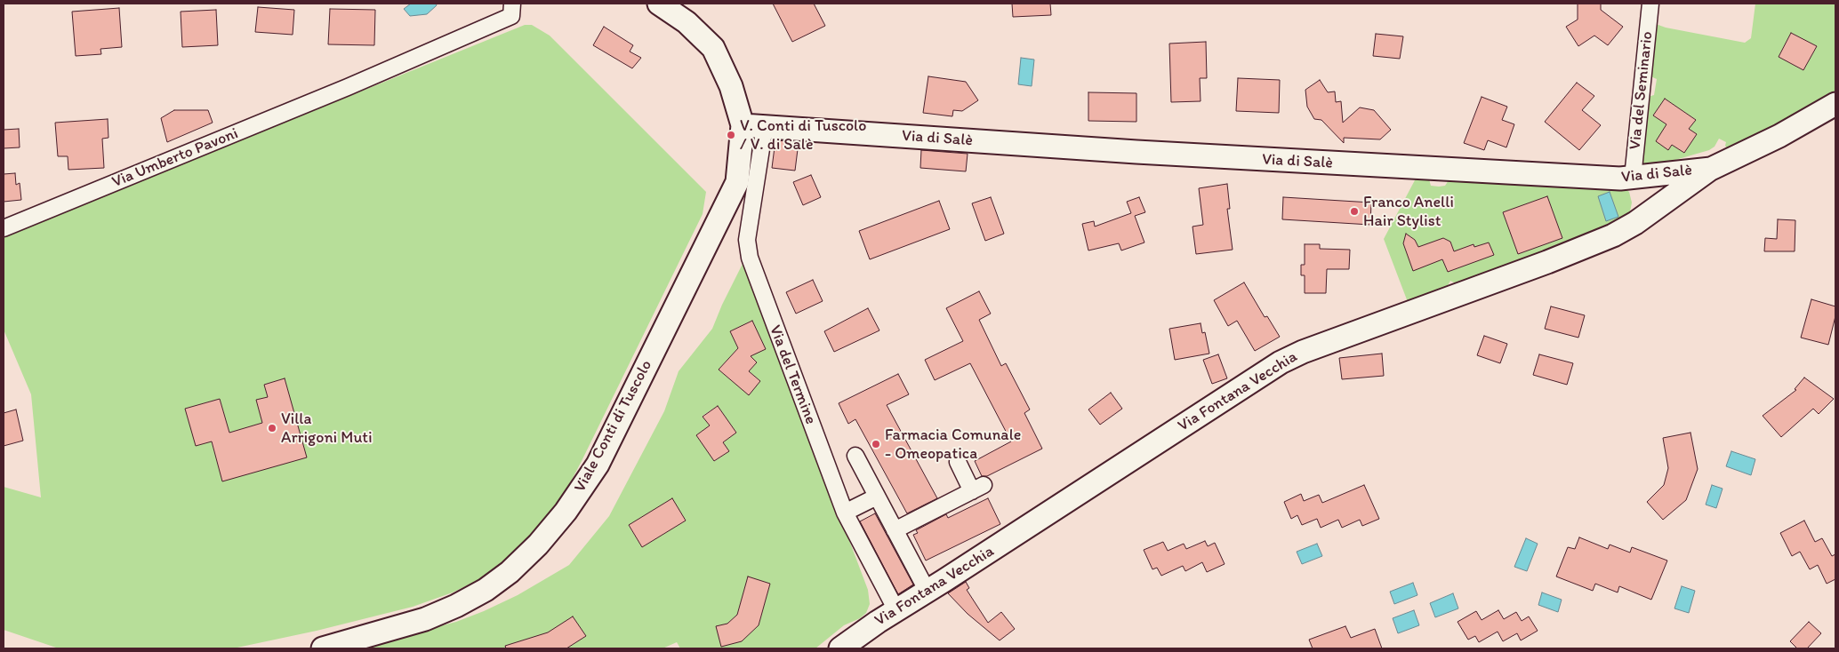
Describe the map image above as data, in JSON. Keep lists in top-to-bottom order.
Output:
{
  "streets": {
    "main road": ["Via di Salè", "Via Fontana Vecchia", "Viale Conti di Tuscolo"],
    "street": ["Via del Seminario", "Via Umberto Pavoni", "Via del Termine"]
  },
  "crossings": [
    ["Via del Seminario", "Via di Salè"],
    ["Via di Salè", "Via del Termine"],
    ["Via di Salè", "Via Fontana Vecchia"],
    ["Via di Salè", "Viale Conti di Tuscolo"],
    ["Via del Termine", "Via Fontana Vecchia"],
    ["Via del Termine", "Viale Conti di Tuscolo"]
  ],
  "places": [
    "V. Conti di Tuscolo / V. di Salè",
    "Franco Anelli Hair Stylist",
    "Villa Arrigoni Muti",
    "Farmacia Comunale - Omeopatica"
  ]
}
